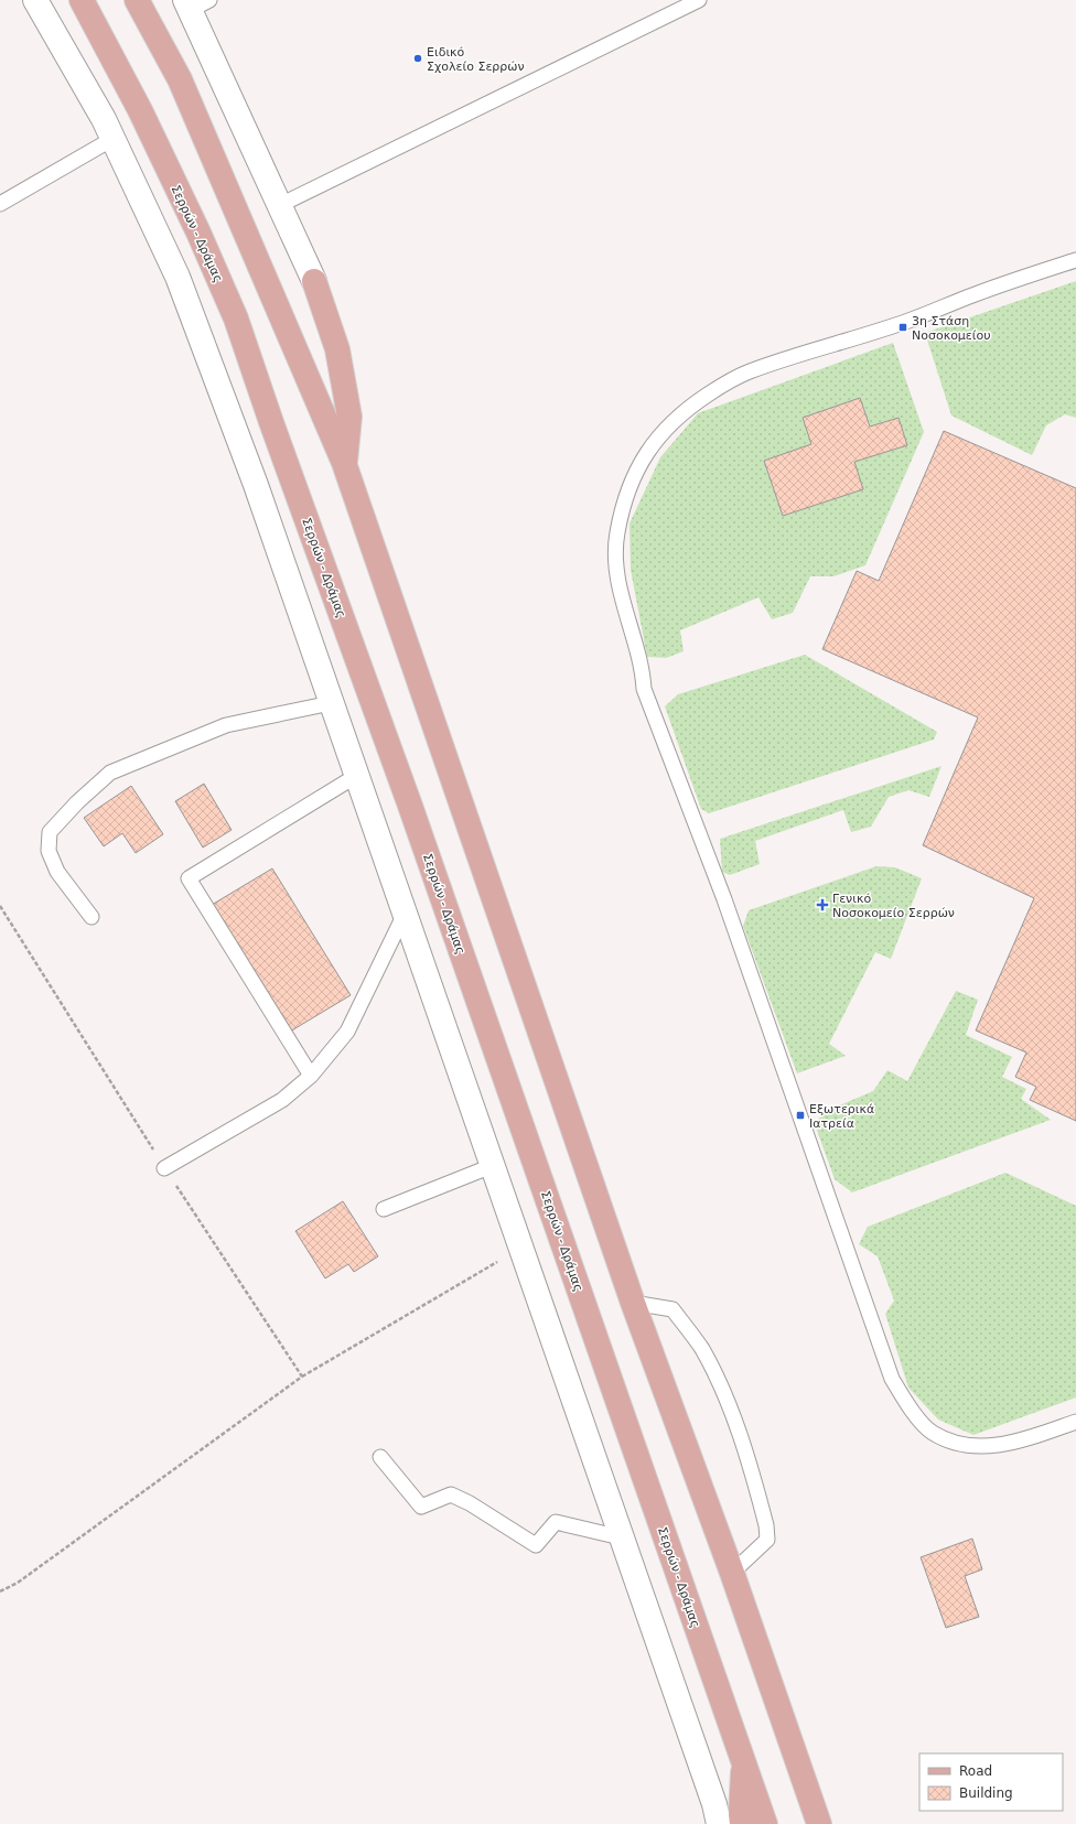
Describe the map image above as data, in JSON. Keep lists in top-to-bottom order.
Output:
{
  "streets": {
    "main road": ["Σερρών - Δράμας"]
  },
  "places": {
    "other": ["Ειδικό Σχολείο Σερρών"],
    "transit": ["3η Στάση Νοσοκομείου", "Εξωτερικά Ιατρεία"],
    "health": ["Γενικό Νοσοκομείο Σερρών"]
  },
  "legend": ["Road", "Building"]
}
